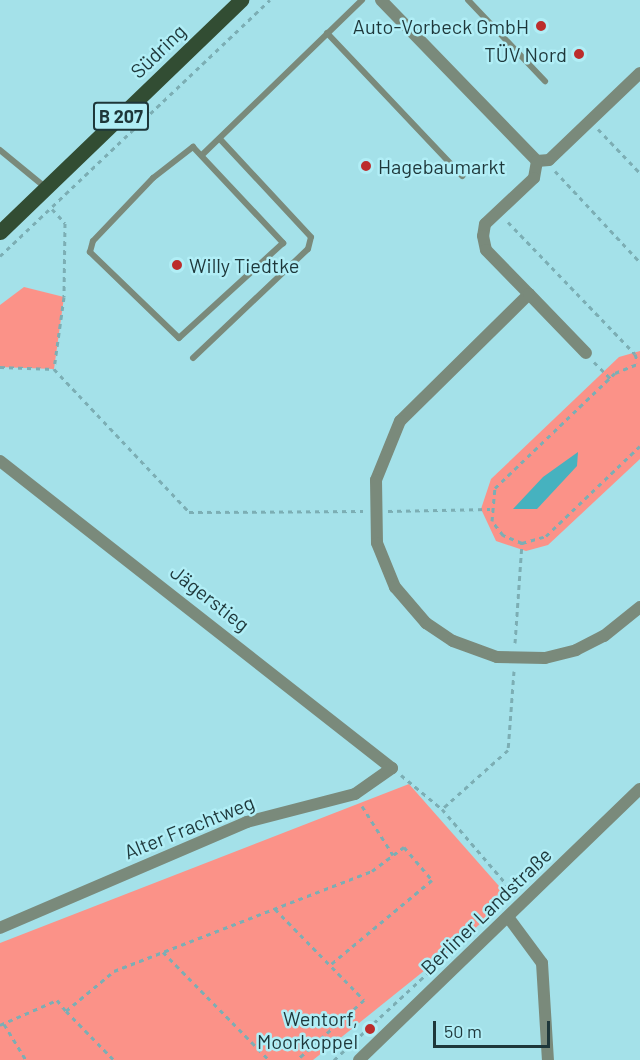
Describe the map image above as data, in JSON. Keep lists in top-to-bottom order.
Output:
{
  "streets": {
    "main road": ["Südring", "B 207"],
    "street": ["Jägerstieg", "Alter Frachtweg", "Berliner Landstraße"]
  },
  "crossings": [
    ["Jägerstieg", "Alter Frachtweg"]
  ],
  "places": [
    "Auto-Vorbeck GmbH",
    "TÜV Nord",
    "Hagebaumarkt",
    "Willy Tiedtke",
    "Wentorf, Moorkoppel"
  ],
  "scale_bar": "50 m"
}
